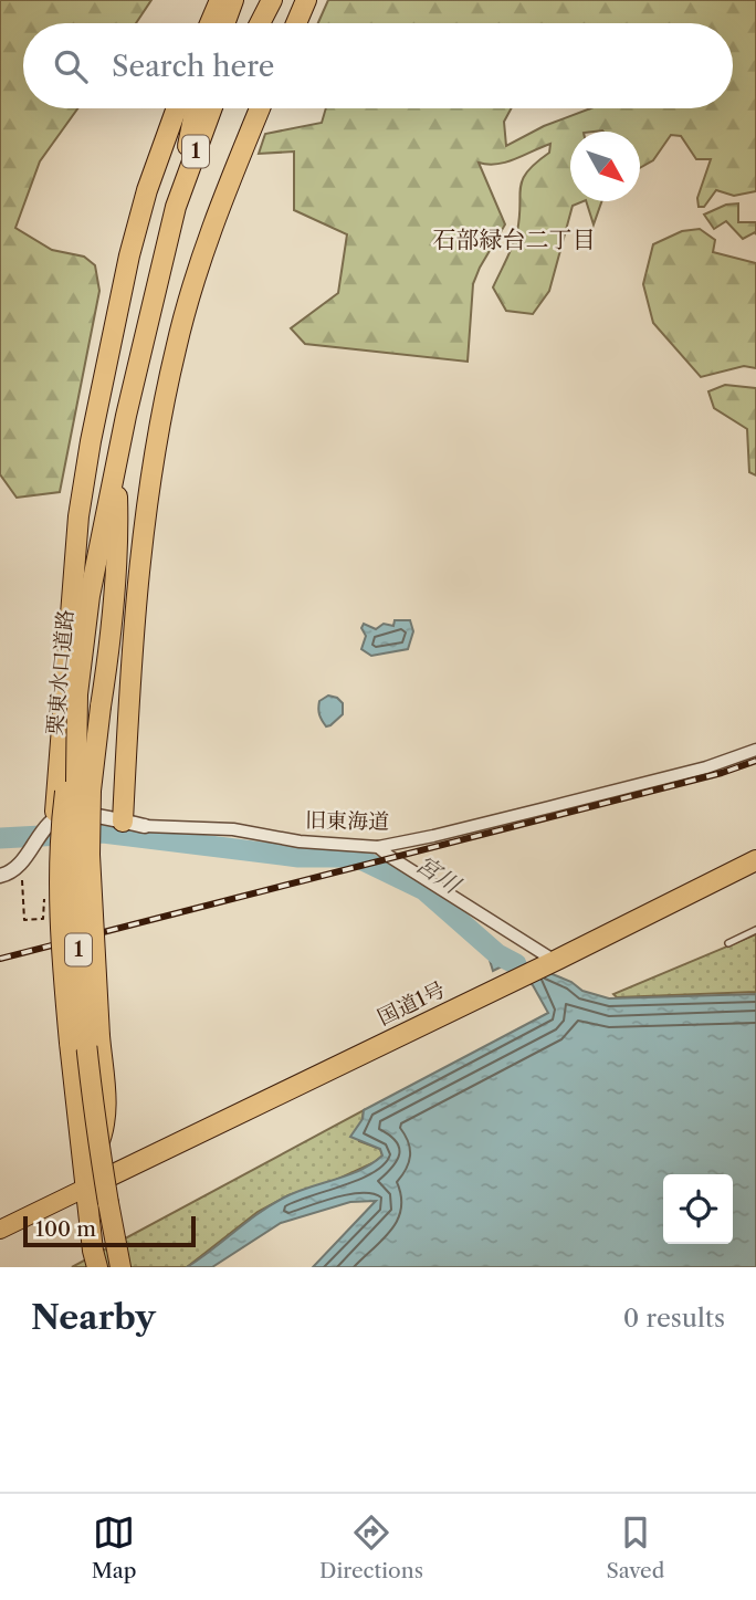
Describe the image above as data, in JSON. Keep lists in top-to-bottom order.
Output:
{
  "streets": {
    "highway": ["1", "栗東水口道路", "国道1号"],
    "street": ["旧東海道"]
  },
  "crossings": [
    ["1", "栗東水口道路"],
    ["1", "国道1号"]
  ],
  "districts": ["石部緑台二丁目"],
  "water": ["宮川"],
  "scale_bar": "100 m",
  "north": "bottom right",
  "page": {
    "search": "Search here",
    "scale": "100 m",
    "heading": ["Nearby", "0 results"],
    "nav": ["Map", "Directions", "Saved"]
  }
}
